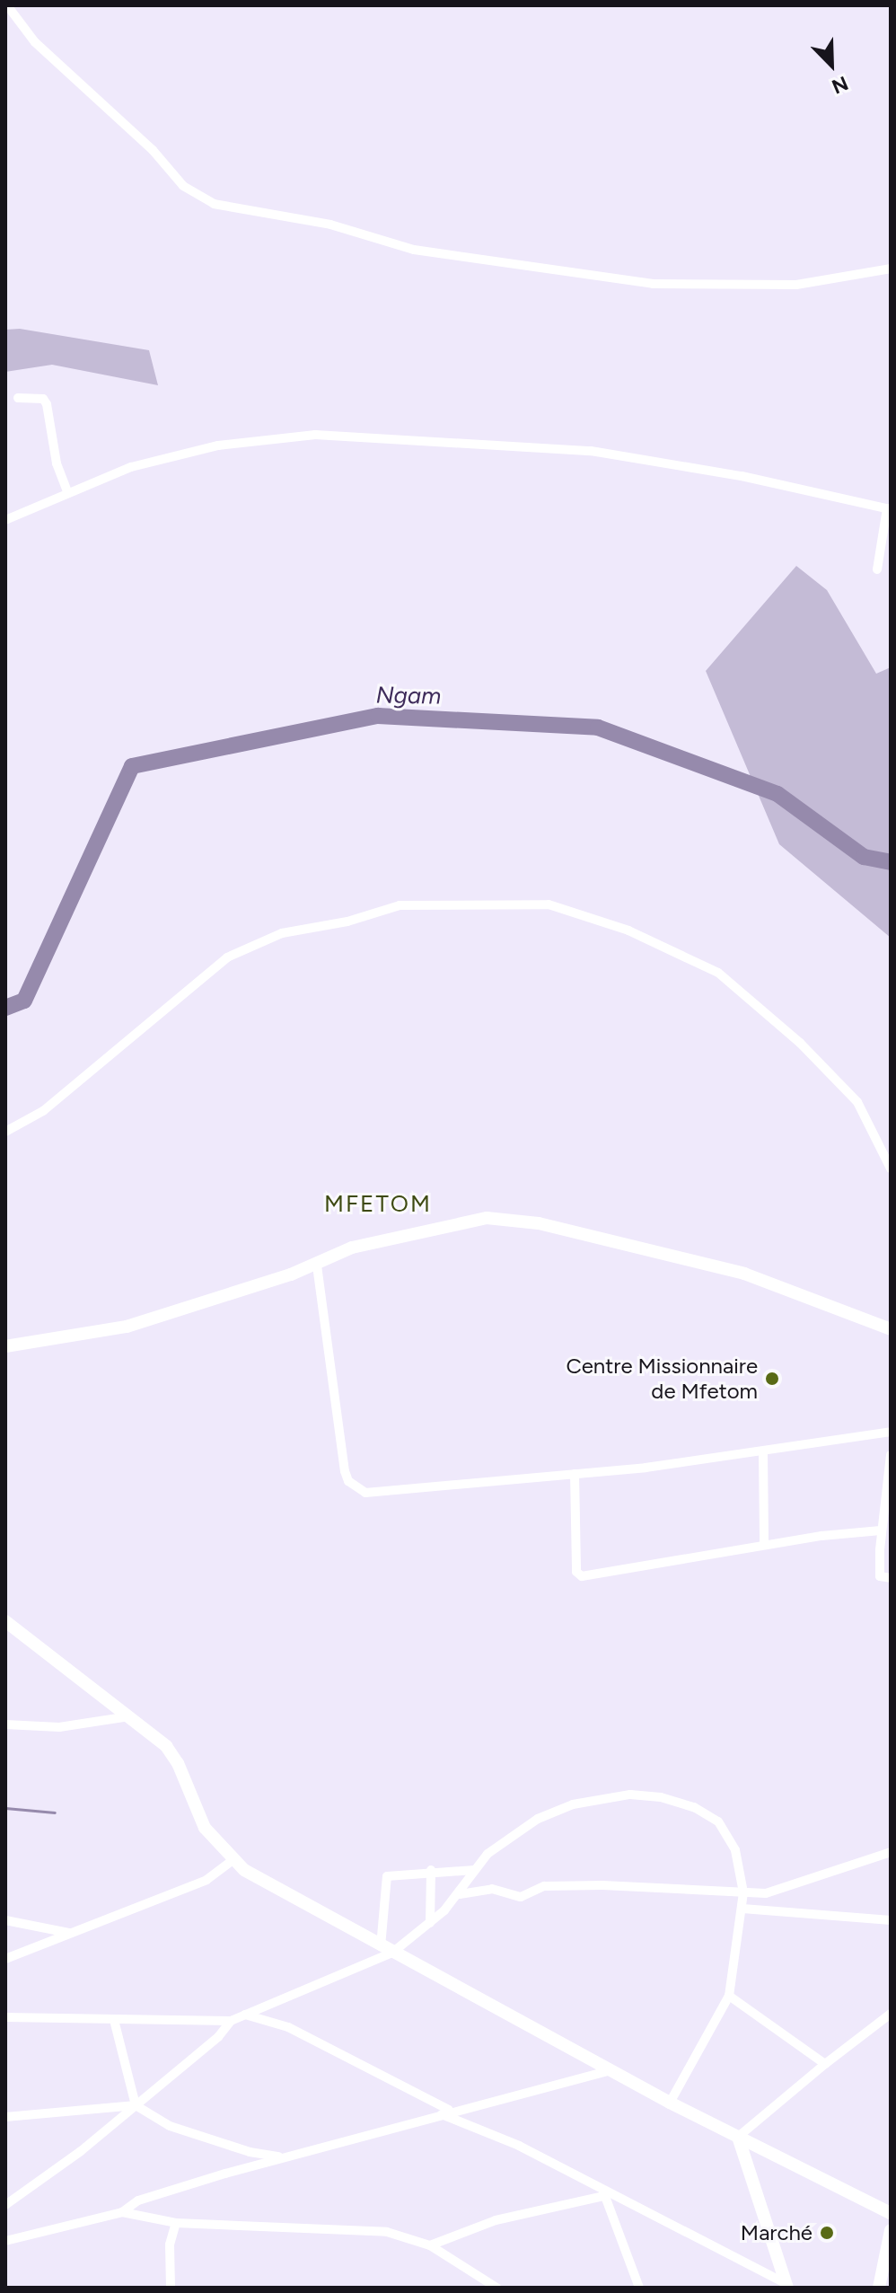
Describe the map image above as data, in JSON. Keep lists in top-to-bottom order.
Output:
{
  "districts": ["MFETOM"],
  "water": ["Ngam"],
  "places": ["Centre Missionnaire de Mfetom", "Marché"],
  "north": "bottom right"
}
